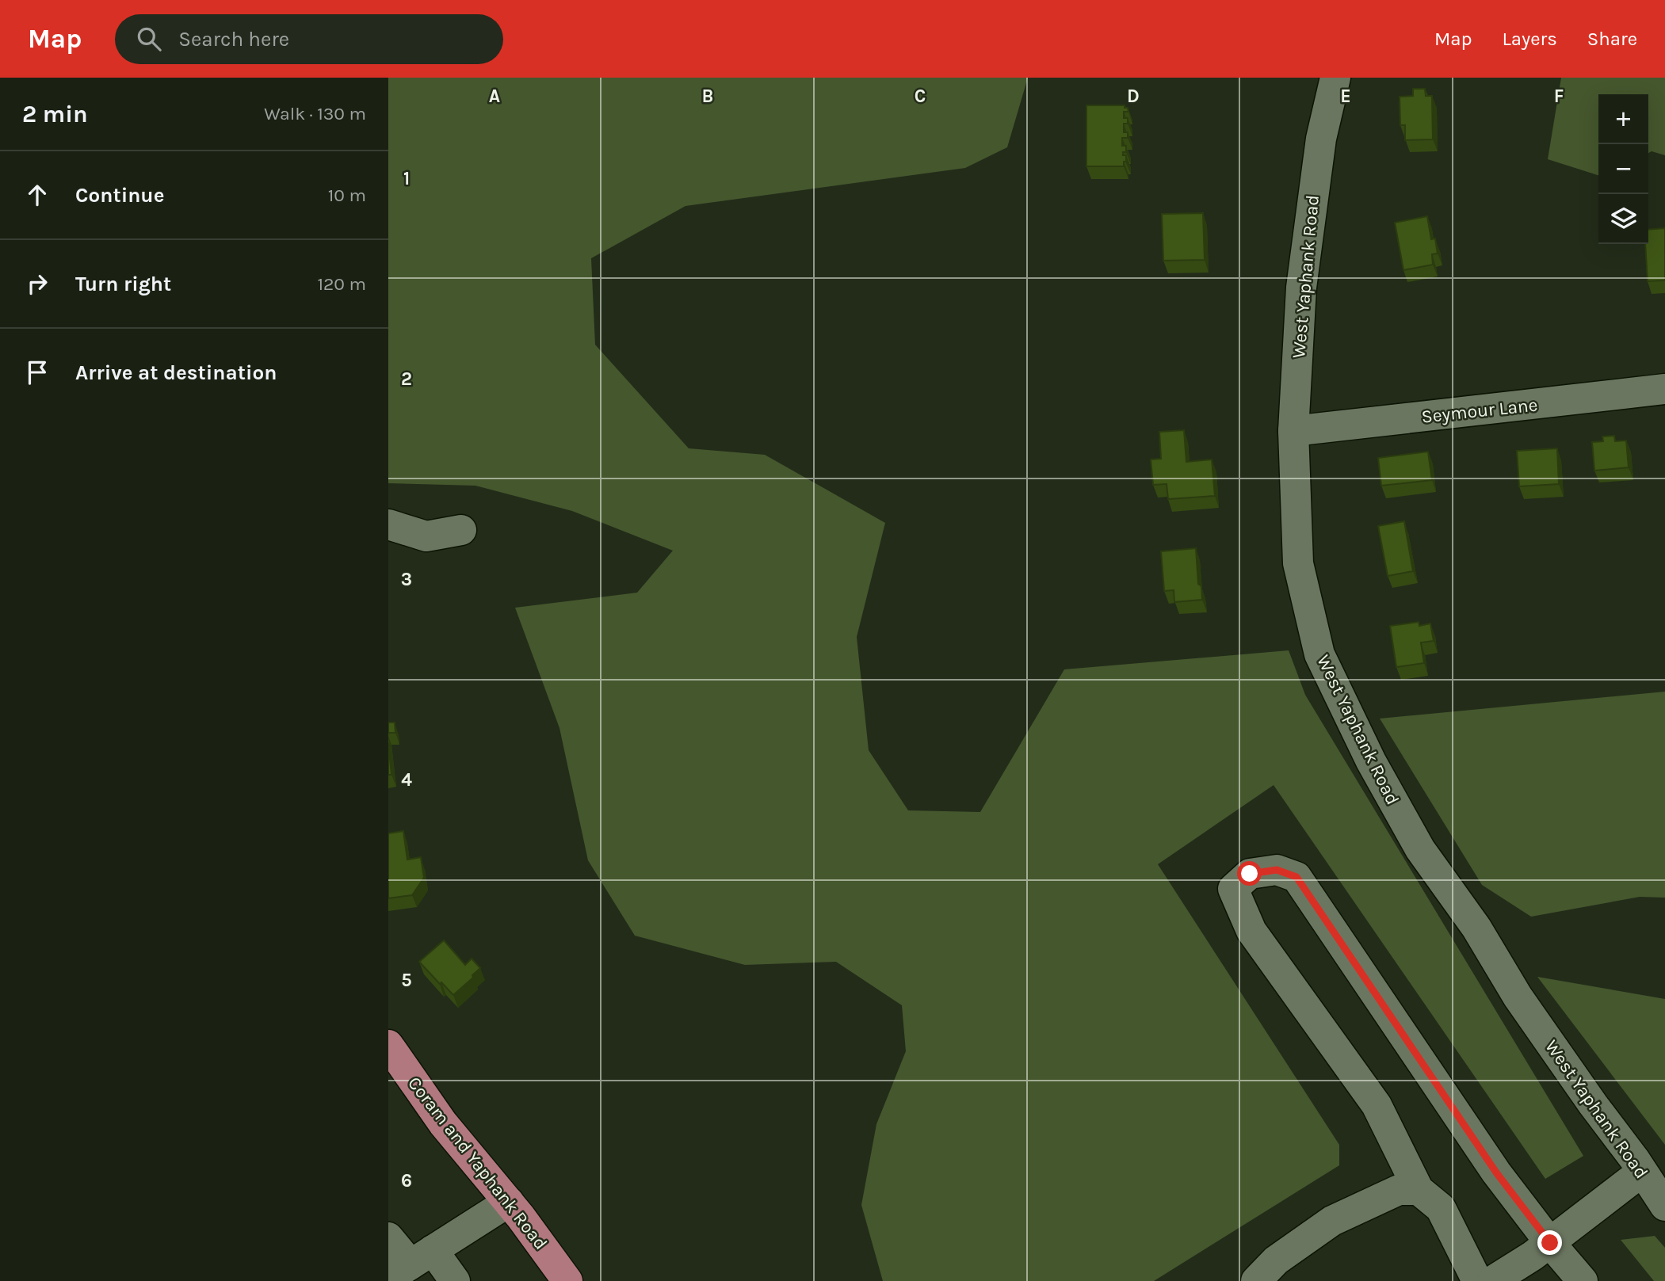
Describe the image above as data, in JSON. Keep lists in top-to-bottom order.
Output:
{
  "streets": {
    "main road": ["Coram and Yaphank Road"],
    "street": ["West Yaphank Road", "Seymour Lane"]
  },
  "crossings": [
    ["West Yaphank Road", "Seymour Lane"]
  ],
  "page": {
    "header": "Map",
    "search": "Search here",
    "nav": ["Map", "Layers", "Share"],
    "heading": ["2 min", "Walk · 130 m"],
    "map_buttons": ["+", "−"],
    "list": [
      ["Continue", "10 m"],
      ["Turn right", "120 m"],
      "Arrive at destination"
    ]
  },
  "grid": {
    "columns": [
      "A",
      "B",
      "C",
      "D",
      "E",
      "F"
    ],
    "rows": [
      "1",
      "2",
      "3",
      "4",
      "5",
      "6"
    ]
  }
}
